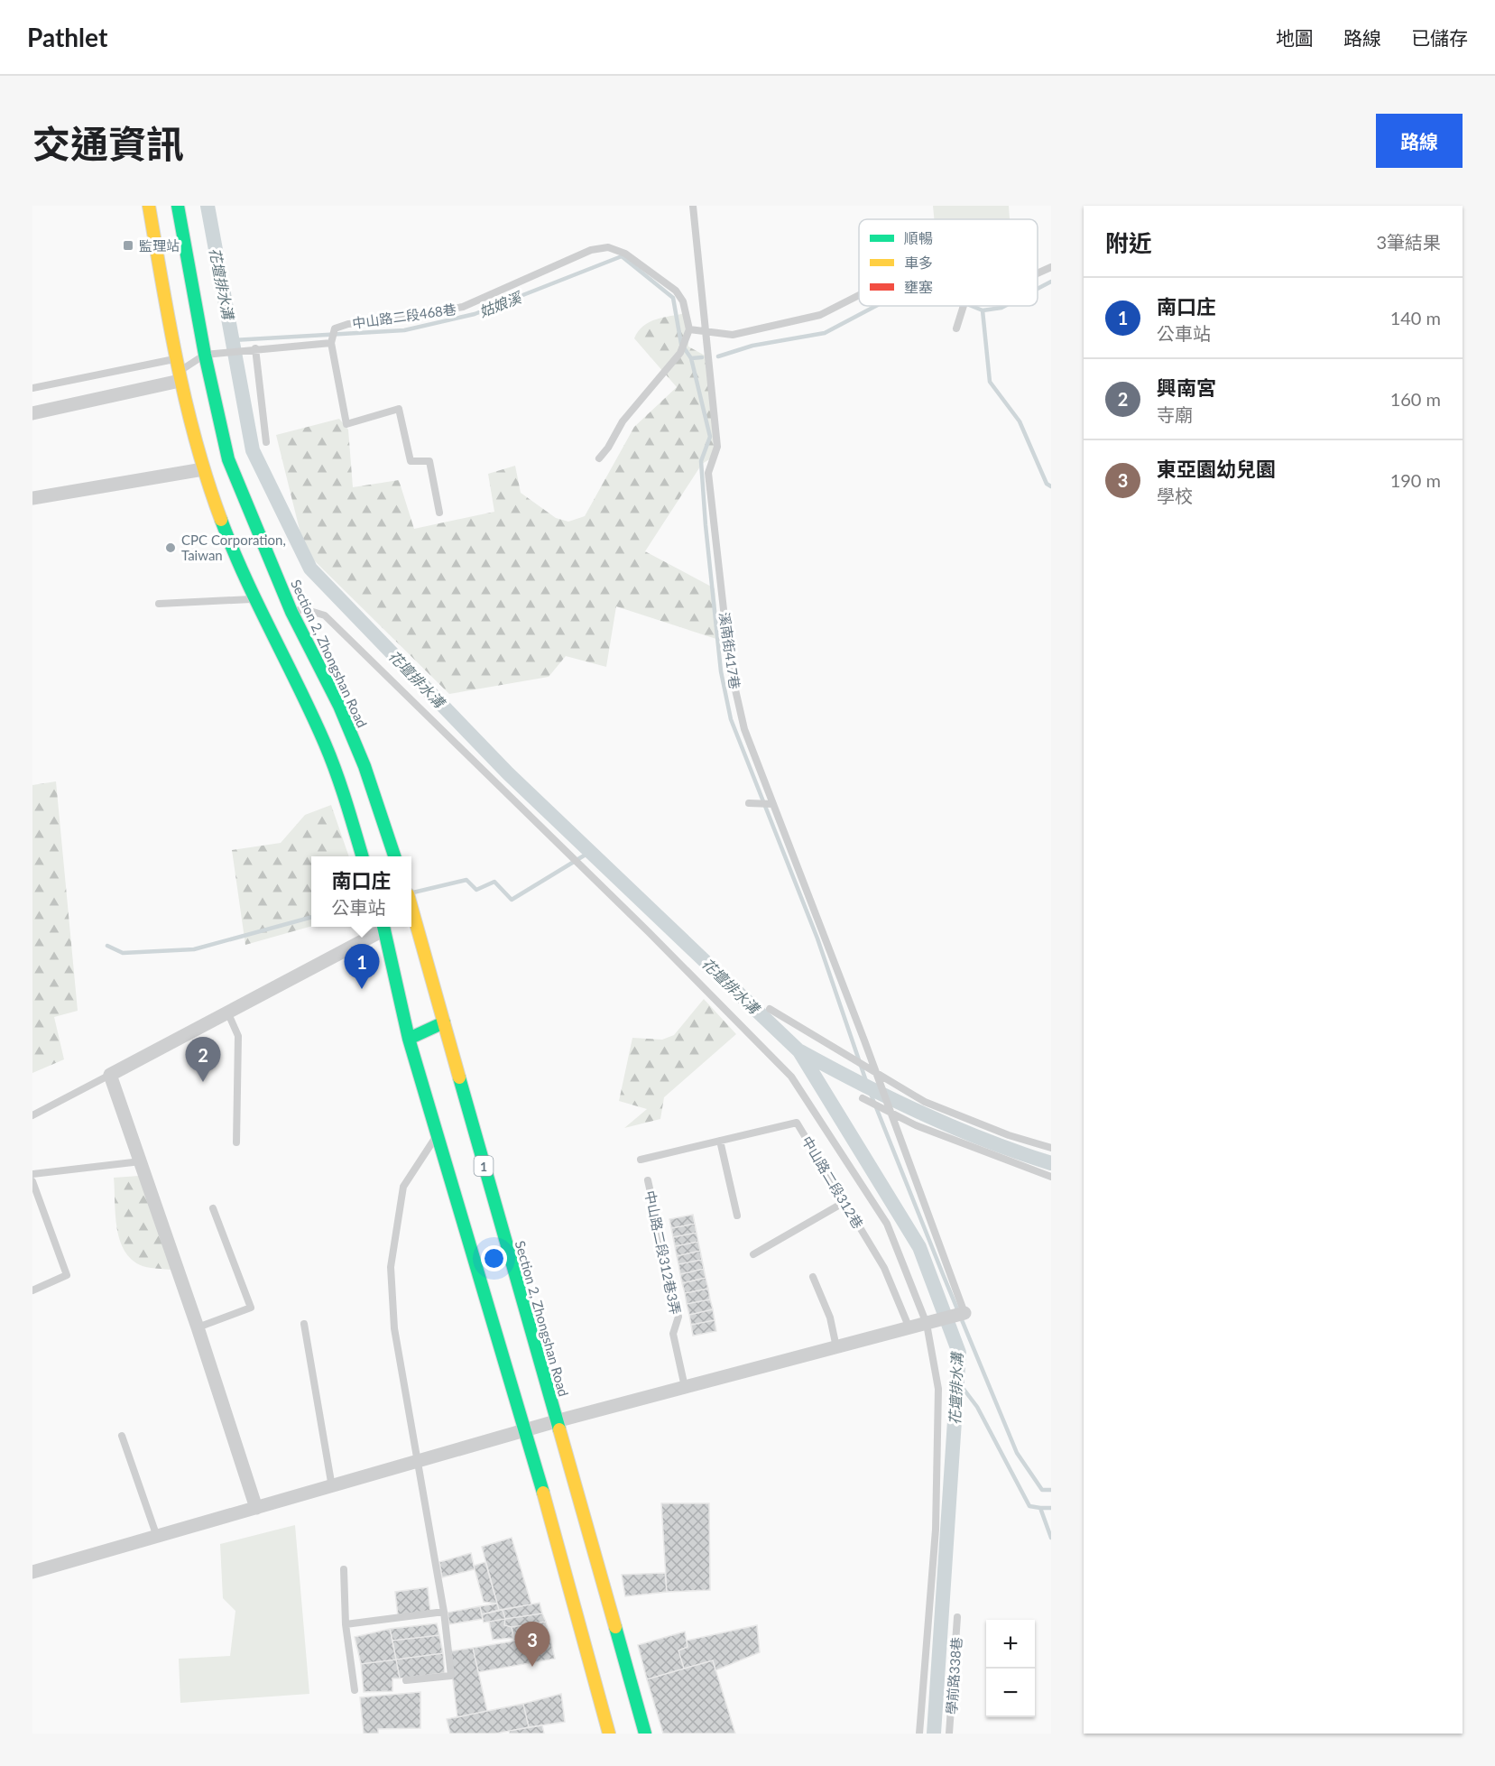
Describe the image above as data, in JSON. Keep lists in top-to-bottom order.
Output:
{
  "streets": {
    "main road": ["Section 2, Zhongshan Road", "1"],
    "lane": [
      "中山路二段468巷",
      "溪南街417巷",
      "中山路二段312巷",
      "中山路二段312巷3弄",
      "學前路338巷"
    ]
  },
  "water": ["花壇排水溝", "姑娘溪"],
  "places": {
    "transit": ["監理站"],
    "other": ["CPC Corporation, Taiwan"]
  },
  "legend": ["順暢", "車多", "壅塞"],
  "page": {
    "header": "Pathlet",
    "nav": ["地圖", "路線", "已儲存"],
    "title": "交通資訊",
    "buttons": "路線",
    "heading": ["附近", "3筆結果"],
    "list": [
      {
        "mark": "1",
        "name": "南口庄",
        "note": "公車站",
        "value": "140 m"
      },
      {
        "mark": "2",
        "name": "興南宮",
        "note": "寺廟",
        "value": "160 m"
      },
      {
        "mark": "3",
        "name": "東亞園幼兒園",
        "note": "學校",
        "value": "190 m"
      }
    ],
    "popup": ["南口庄", "公車站"],
    "pins": ["1", "2", "3"],
    "map_buttons": ["+", "−"]
  }
}
